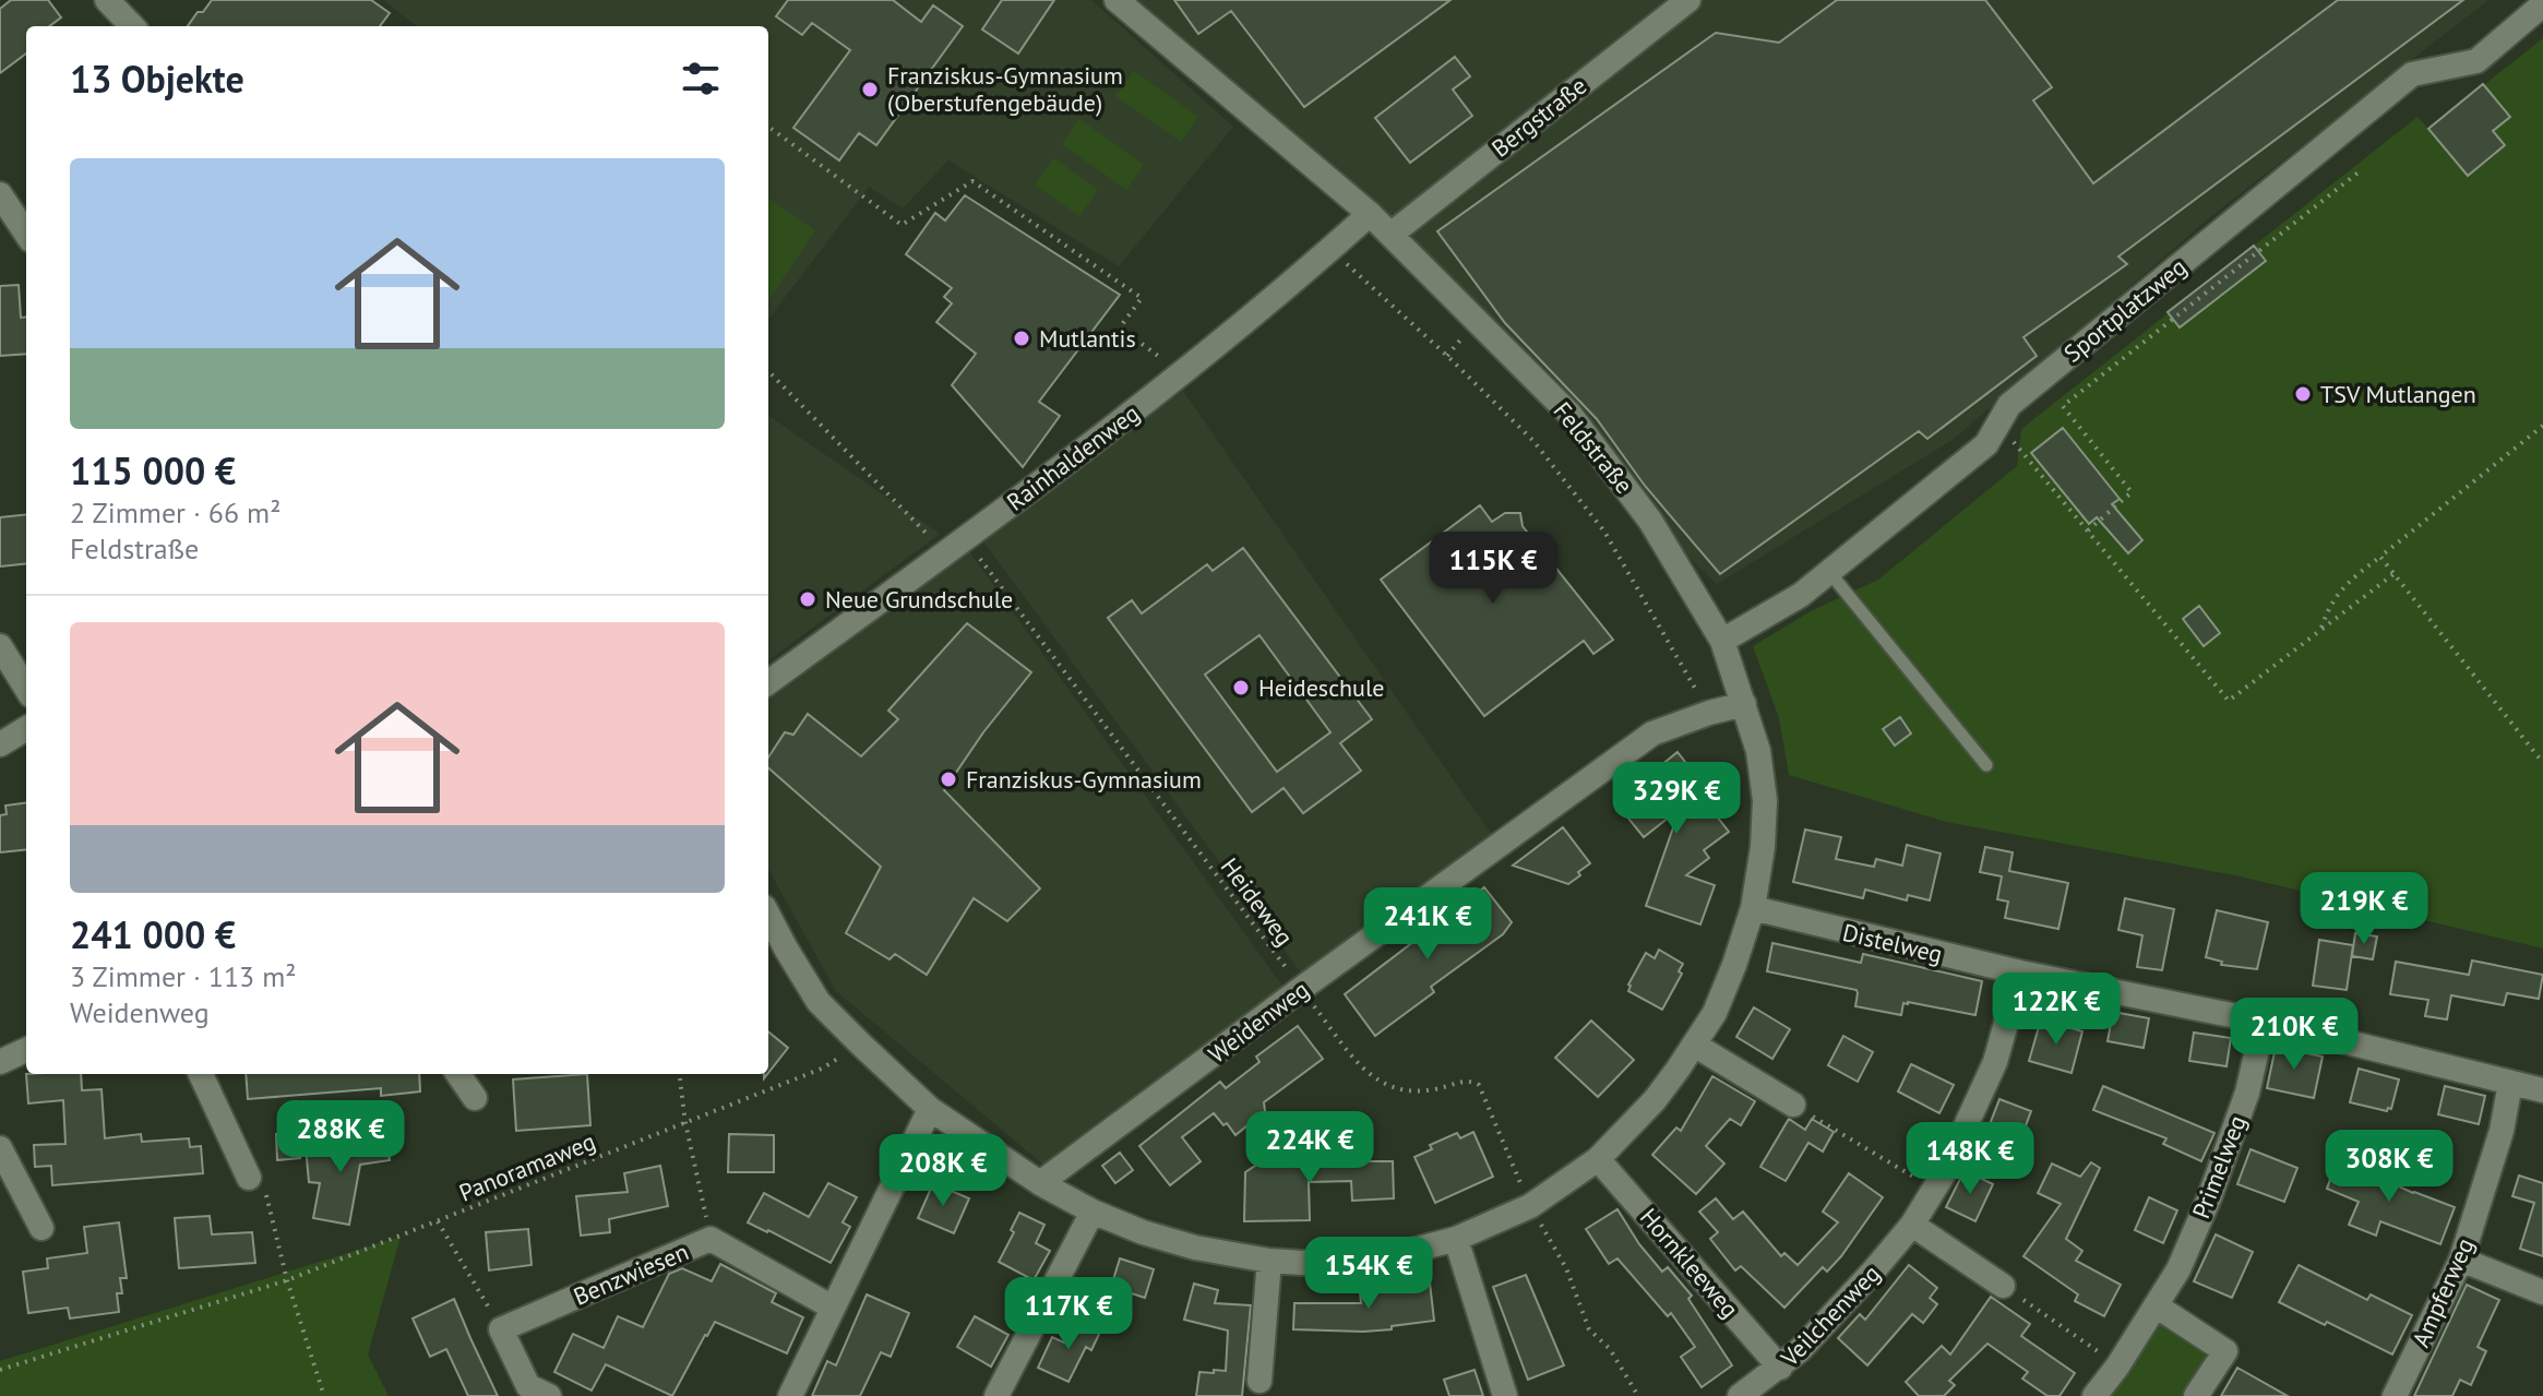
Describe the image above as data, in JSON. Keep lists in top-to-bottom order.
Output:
{
  "streets": {
    "street": [
      "Bergstraße",
      "Sportplatzweg",
      "Feldstraße",
      "Rainhaldenweg",
      "Distelweg",
      "Weidenweg",
      "Primelweg",
      "Hornkleeweg",
      "Benzwiesen",
      "Ampferweg",
      "Veilchenweg"
    ],
    "path": ["Heideweg", "Panoramaweg"]
  },
  "crossings": [
    ["Bergstraße", "Feldstraße"],
    ["Sportplatzweg", "Feldstraße"],
    ["Feldstraße", "Rainhaldenweg"],
    ["Feldstraße", "Heideweg"],
    ["Feldstraße", "Distelweg"],
    ["Feldstraße", "Weidenweg"],
    ["Feldstraße", "Panoramaweg"],
    ["Feldstraße", "Hornkleeweg"],
    ["Rainhaldenweg", "Heideweg"],
    ["Heideweg", "Weidenweg"],
    ["Distelweg", "Primelweg"],
    ["Distelweg", "Ampferweg"],
    ["Distelweg", "Veilchenweg"],
    ["Hornkleeweg", "Veilchenweg"]
  ],
  "places": [
    "Franziskus-Gymnasium (Oberstufengebäude)",
    "Mutlantis",
    "TSV Mutlangen",
    "Neue Grundschule",
    "Heideschule",
    "Franziskus-Gymnasium"
  ],
  "page": {
    "heading": "13 Objekte",
    "list": [
      {
        "name": "115 000 €",
        "note": "2 Zimmer · 66 m² · Feldstraße"
      },
      {
        "name": "241 000 €",
        "note": "3 Zimmer · 113 m² · Weidenweg"
      }
    ],
    "price": [
      "115K €",
      "329K €",
      "219K €",
      "241K €",
      "122K €",
      "210K €",
      "288K €",
      "224K €",
      "148K €",
      "308K €",
      "208K €",
      "154K €",
      "117K €"
    ]
  }
}
